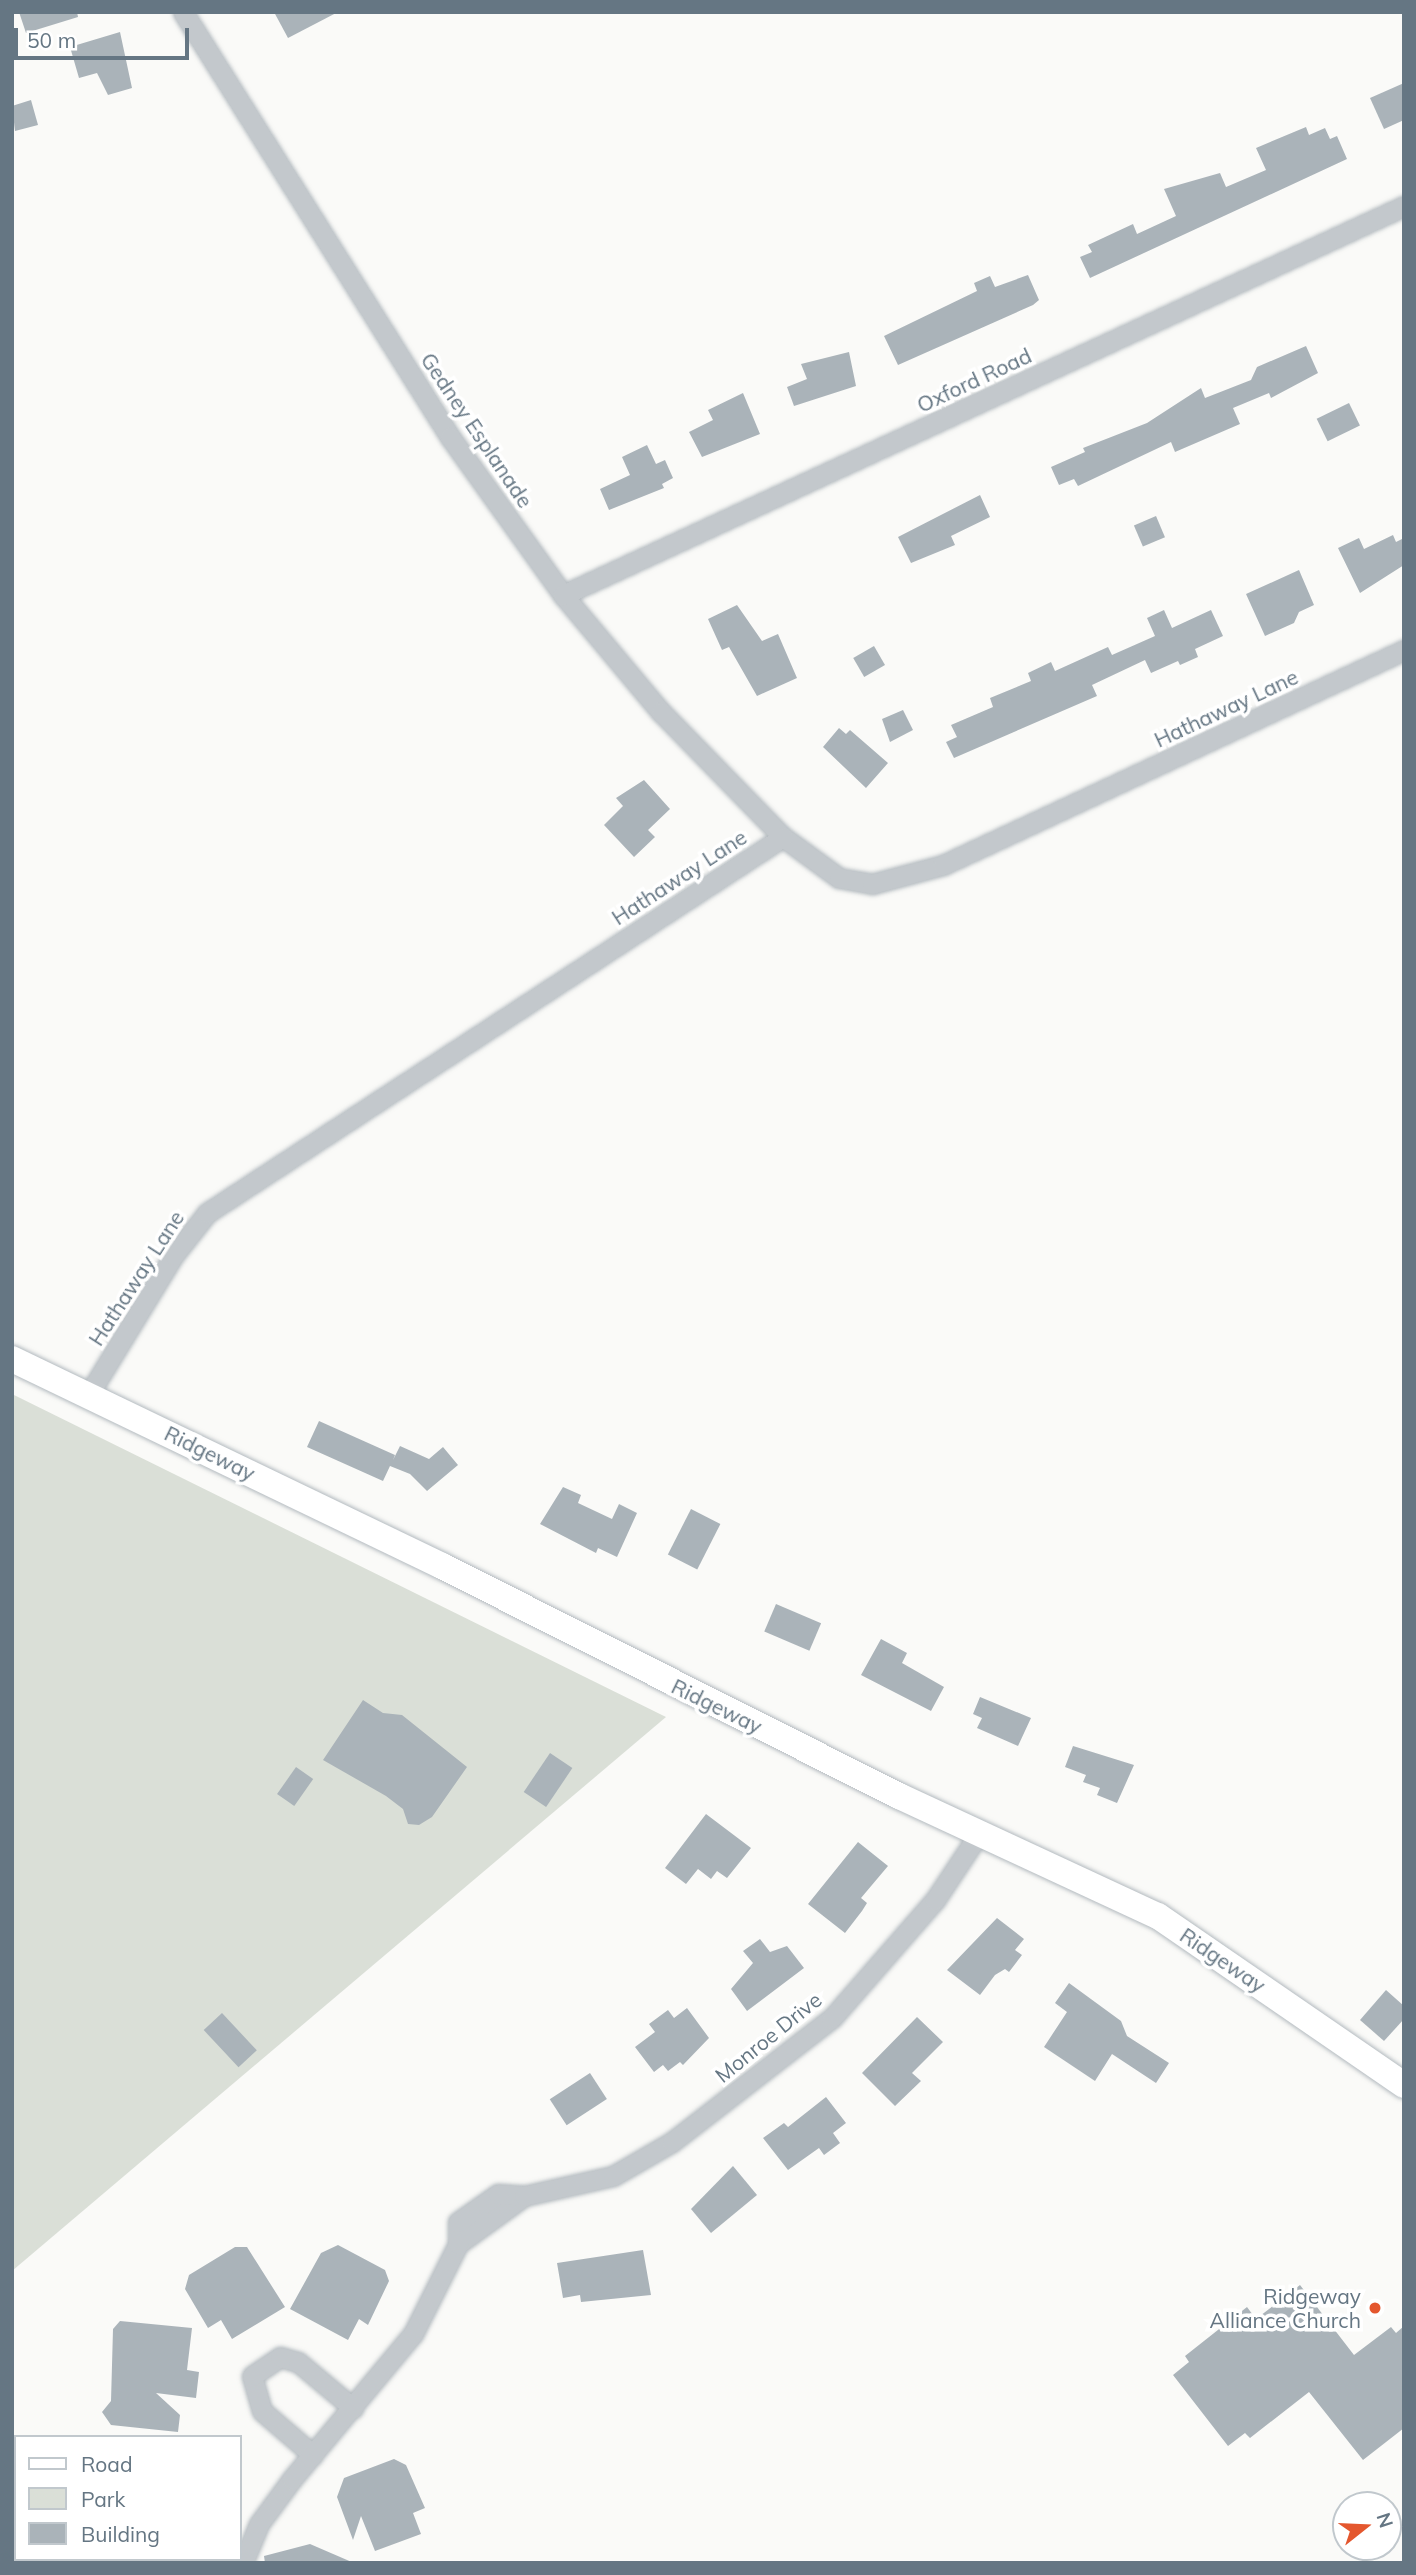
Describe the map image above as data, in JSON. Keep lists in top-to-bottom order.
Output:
{
  "streets": {
    "street": [
      "Oxford Road",
      "Gedney Esplanade",
      "Hathaway Lane",
      "Ridgeway",
      "Monroe Drive"
    ]
  },
  "crossings": [
    ["Oxford Road", "Gedney Esplanade"],
    ["Gedney Esplanade", "Hathaway Lane"],
    ["Hathaway Lane", "Ridgeway"],
    ["Ridgeway", "Monroe Drive"]
  ],
  "places": ["Ridgeway Alliance Church"],
  "legend": ["Road", "Park", "Building"],
  "scale_bar": "50 m",
  "north": "right"
}
